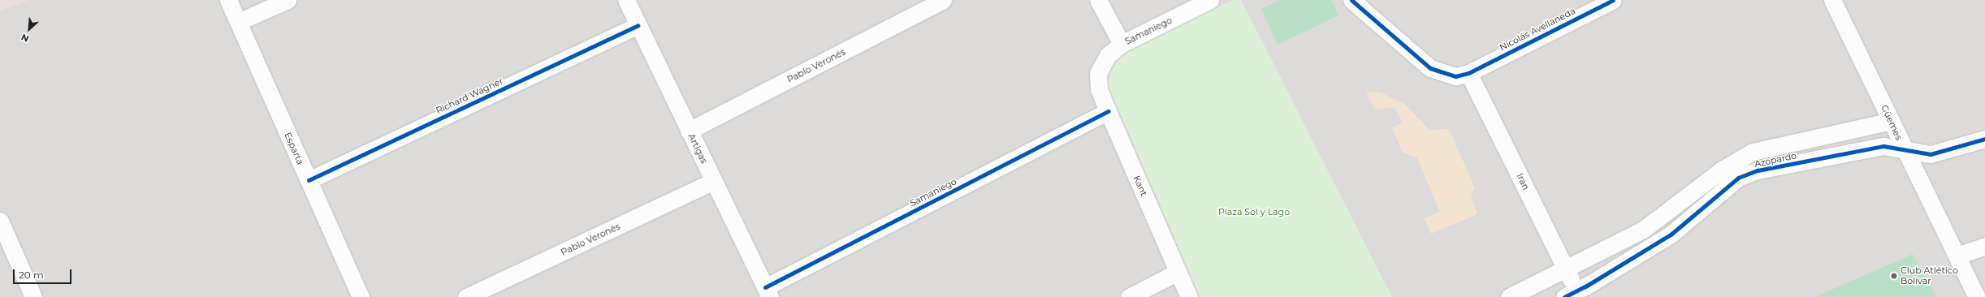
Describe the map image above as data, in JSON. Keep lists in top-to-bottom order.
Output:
{
  "streets": {
    "street": [
      "Nicolás Avellaneda",
      "Samaniego",
      "Pablo Veronés",
      "Richard Wagner",
      "Güemes",
      "Esparta",
      "Artigas",
      "Azopardo",
      "Iran",
      "Kant"
    ]
  },
  "crossings": [
    ["Nicolás Avellaneda", "Iran"],
    ["Samaniego", "Artigas"],
    ["Samaniego", "Kant"],
    ["Pablo Veronés", "Artigas"],
    ["Richard Wagner", "Esparta"],
    ["Richard Wagner", "Artigas"],
    ["Güemes", "Azopardo"],
    ["Azopardo", "Iran"]
  ],
  "parks": ["Plaza Sol y Lago"],
  "places": ["Club Atlético Bolivar"],
  "scale_bar": "20 m",
  "north": "bottom left"
}
